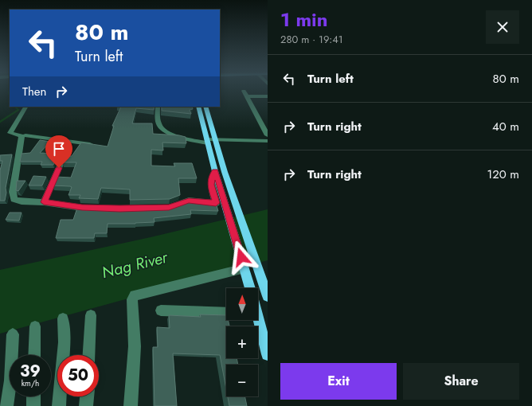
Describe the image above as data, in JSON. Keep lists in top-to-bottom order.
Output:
{
  "water": ["Nag River"],
  "north": "top",
  "page": {
    "heading": ["1 min", "280 m · 19:41"],
    "turn": ["80 m", "Turn left"],
    "list": [
      {
        "name": "Turn left",
        "value": "80 m"
      },
      {
        "name": "Turn right",
        "value": "40 m"
      },
      {
        "name": "Turn right",
        "value": "120 m"
      }
    ],
    "then": "Then",
    "map_buttons": ["+", "−"],
    "speed": "39 km/h",
    "limit": "50",
    "buttons": ["Exit", "Share"]
  }
}
